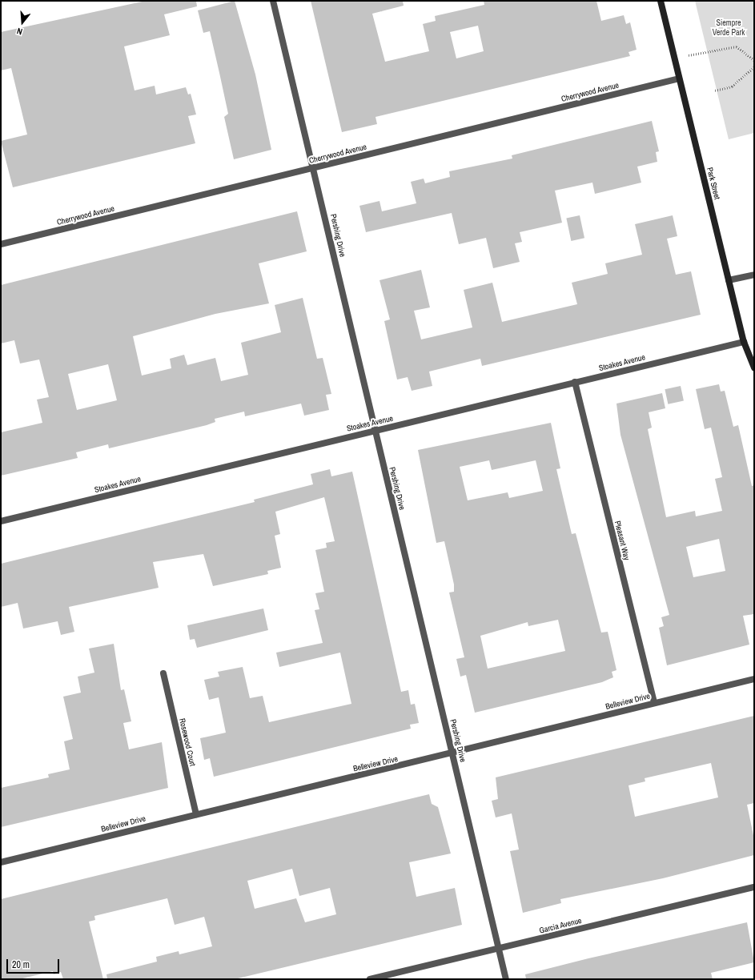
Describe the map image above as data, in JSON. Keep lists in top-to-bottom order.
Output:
{
  "streets": {
    "street": [
      "Cherrywood Avenue",
      "Park Street",
      "Pershing Drive",
      "Stoakes Avenue",
      "Pleasant Way",
      "Belleview Drive",
      "Rosewood Court",
      "Garcia Avenue"
    ]
  },
  "crossings": [
    ["Cherrywood Avenue", "Park Street"],
    ["Cherrywood Avenue", "Pershing Drive"],
    ["Park Street", "Stoakes Avenue"],
    ["Pershing Drive", "Stoakes Avenue"],
    ["Pershing Drive", "Belleview Drive"],
    ["Pershing Drive", "Garcia Avenue"],
    ["Stoakes Avenue", "Pleasant Way"],
    ["Pleasant Way", "Belleview Drive"],
    ["Belleview Drive", "Rosewood Court"]
  ],
  "parks": ["Siempre Verde Park"],
  "scale_bar": "20 m",
  "north": "bottom"
}
